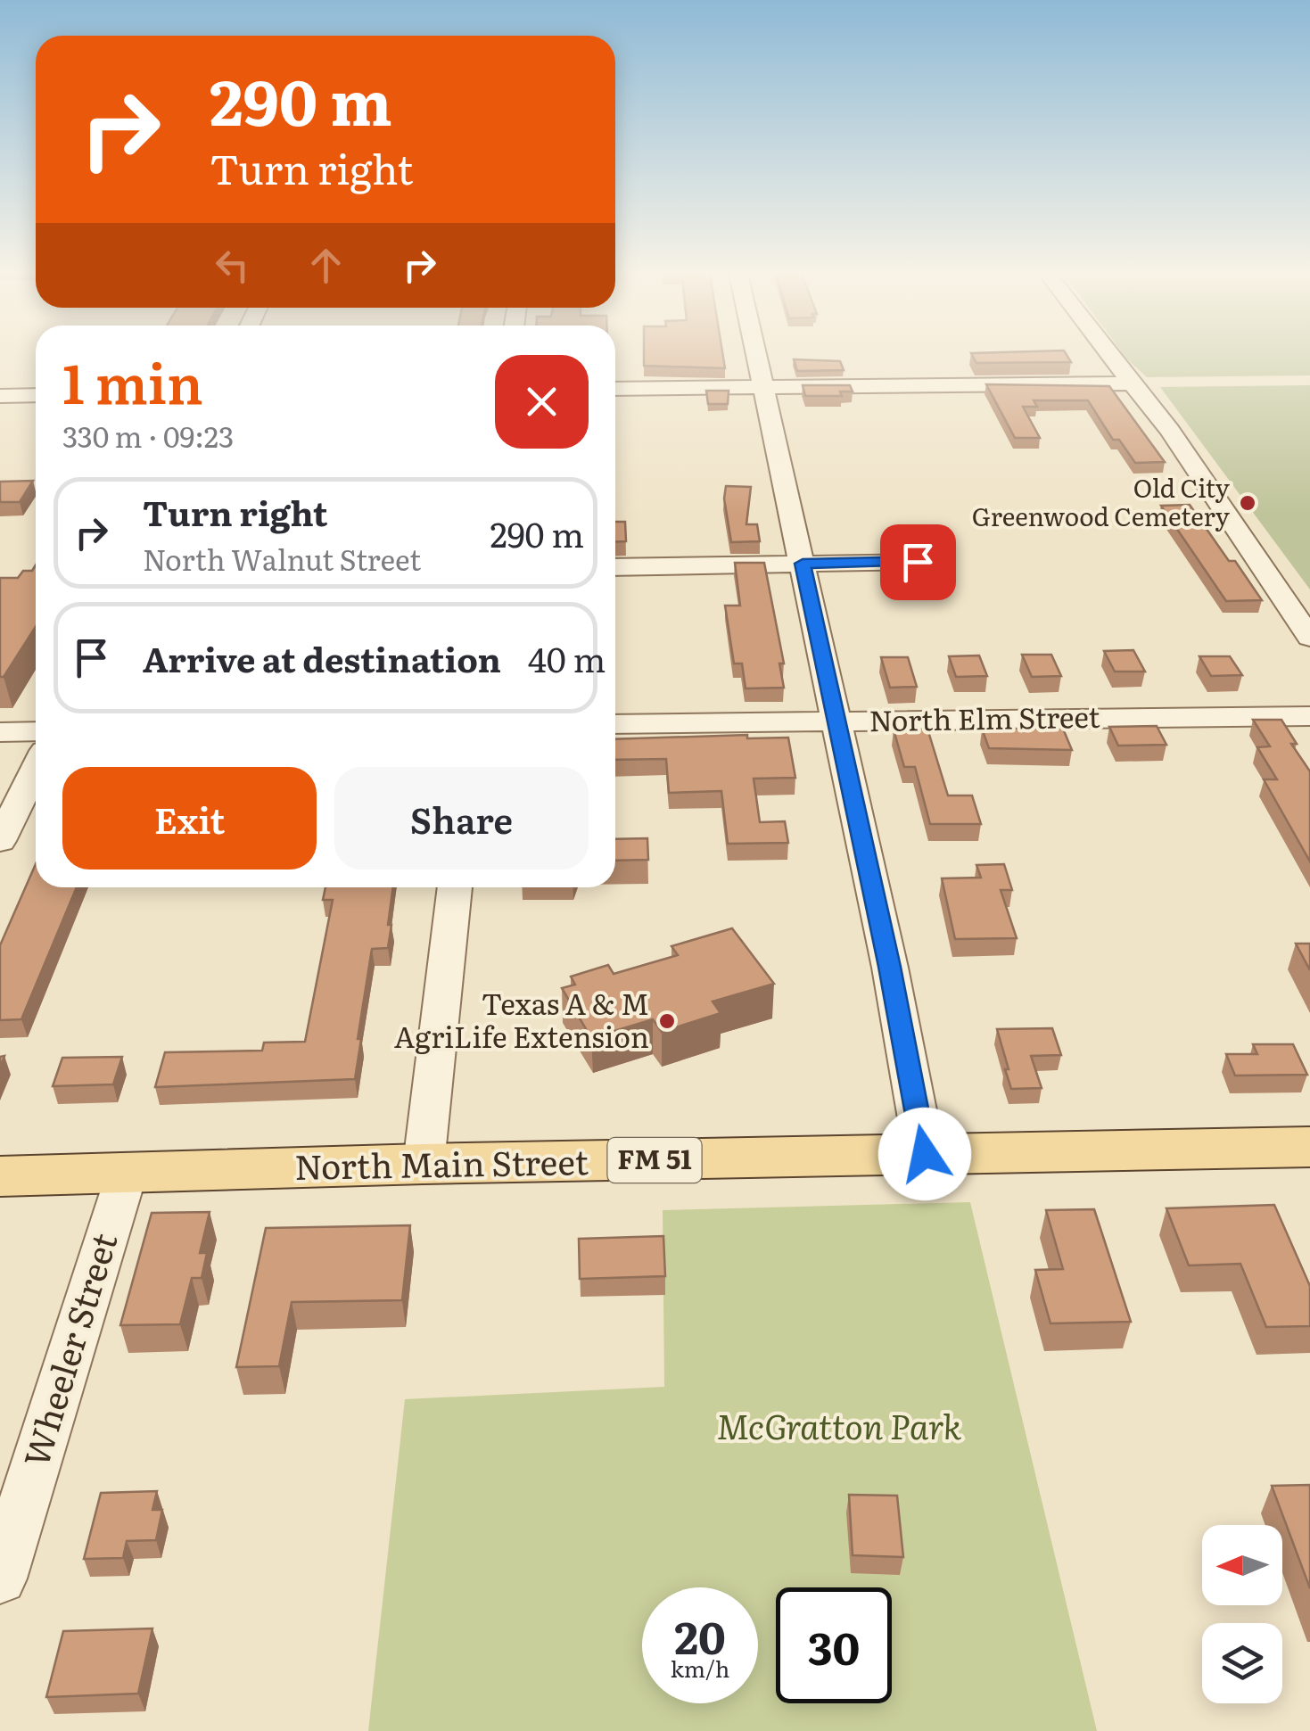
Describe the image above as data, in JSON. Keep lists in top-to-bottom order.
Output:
{
  "streets": {
    "main road": ["FM 51", "North Main Street"],
    "street": ["North Elm Street", "Wheeler Street"]
  },
  "crossings": [
    ["North Main Street", "Wheeler Street"]
  ],
  "parks": ["McGratton Park"],
  "places": ["Old City Greenwood Cemetery", "Texas A & M AgriLife Extension"],
  "north": "left",
  "page": {
    "turn": ["290 m", "Turn right"],
    "heading": ["1 min", "330 m · 09:23"],
    "list": [
      {
        "name": "Turn right",
        "note": "North Walnut Street",
        "value": "290 m"
      },
      {
        "name": "Arrive at destination",
        "value": "40 m"
      }
    ],
    "buttons": ["Exit", "Share"],
    "speed": "20 km/h",
    "limit": "30"
  }
}
